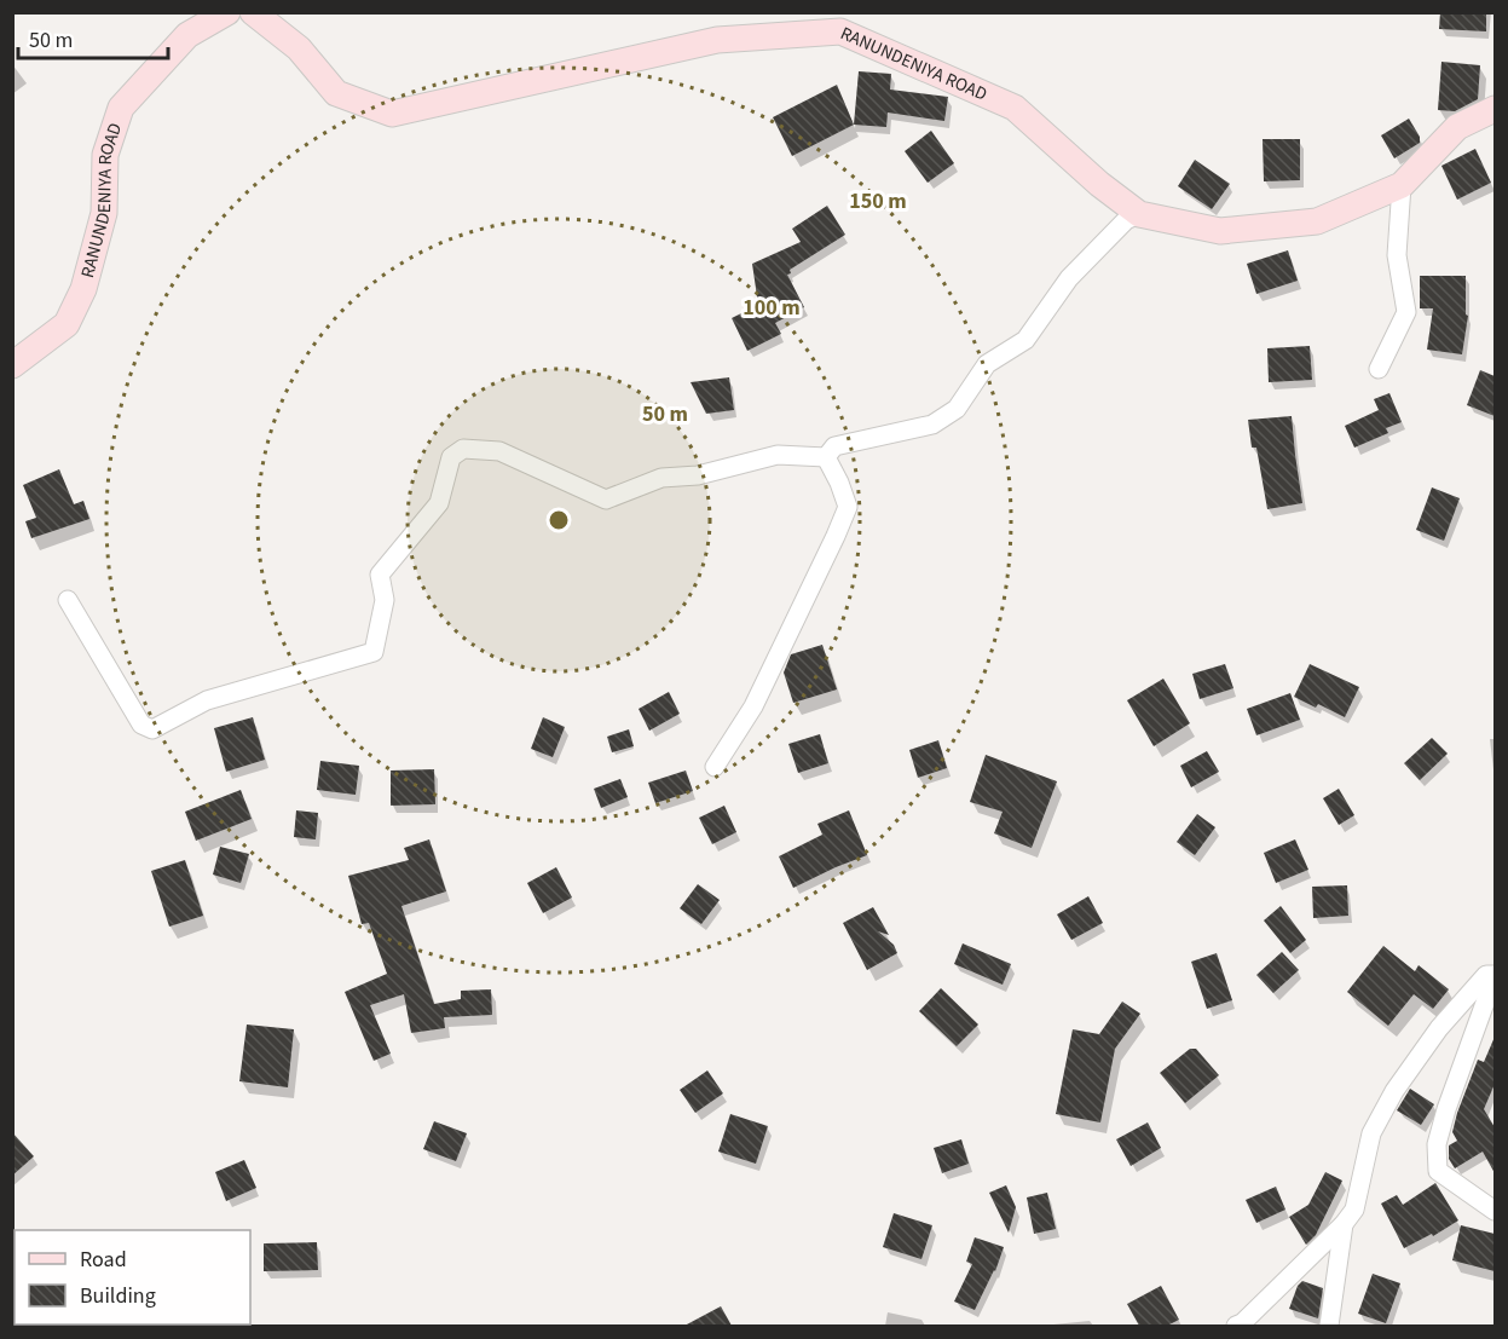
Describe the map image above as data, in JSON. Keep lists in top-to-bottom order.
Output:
{
  "streets": {
    "main road": ["RANUNDENIYA ROAD"]
  },
  "legend": ["Road", "Building"],
  "scale_bar": "50 m",
  "rings": ["150 m", "100 m", "50 m"]
}
